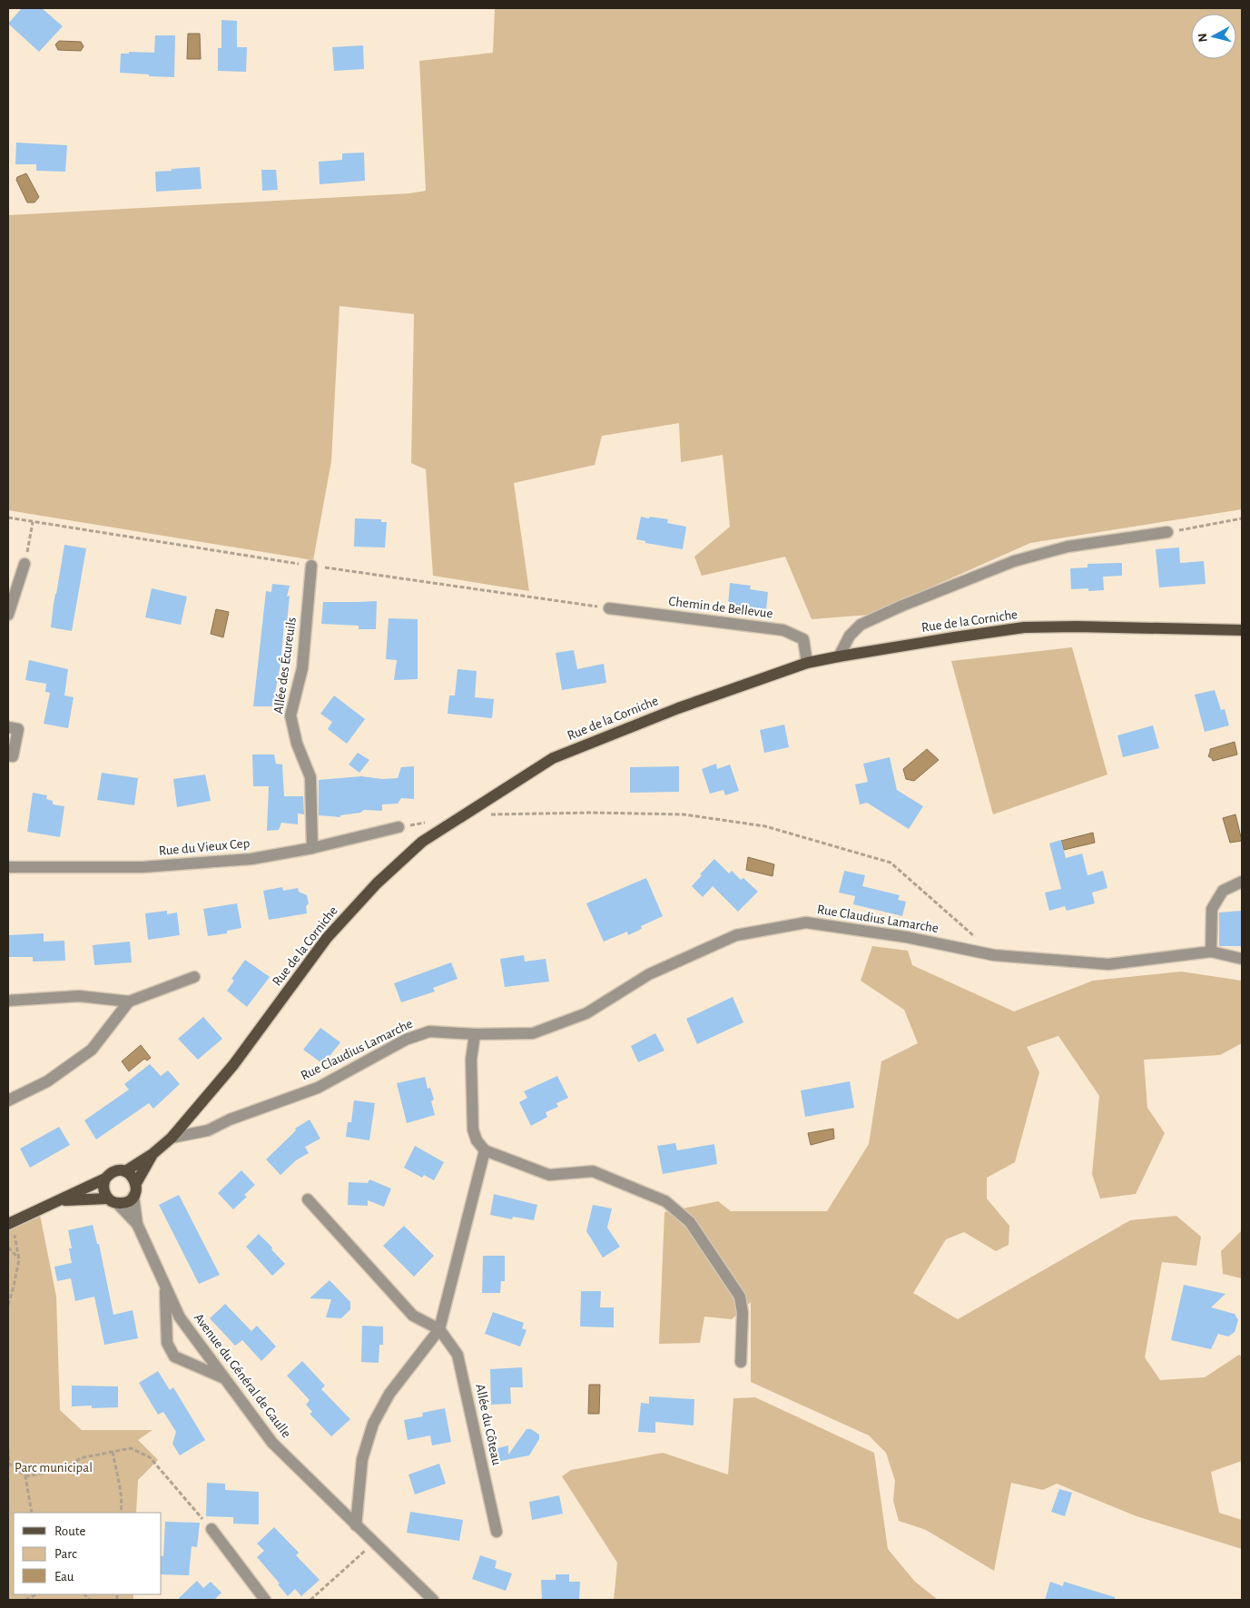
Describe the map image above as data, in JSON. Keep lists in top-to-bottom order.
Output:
{
  "streets": {
    "main road": ["Rue de la Corniche"],
    "street": [
      "Chemin de Bellevue",
      "Allée des Écureuils",
      "Rue du Vieux Cep",
      "Rue Claudius Lamarche",
      "Avenue du Général de Gaulle",
      "Allée du Côteau"
    ]
  },
  "crossings": [
    ["Chemin de Bellevue", "Rue de la Corniche"],
    ["Rue de la Corniche", "Rue Claudius Lamarche"],
    ["Rue de la Corniche", "Avenue du Général de Gaulle"],
    ["Allée des Écureuils", "Rue du Vieux Cep"]
  ],
  "parks": ["Parc municipal"],
  "legend": ["Route", "Parc", "Eau"],
  "north": "left"
}
